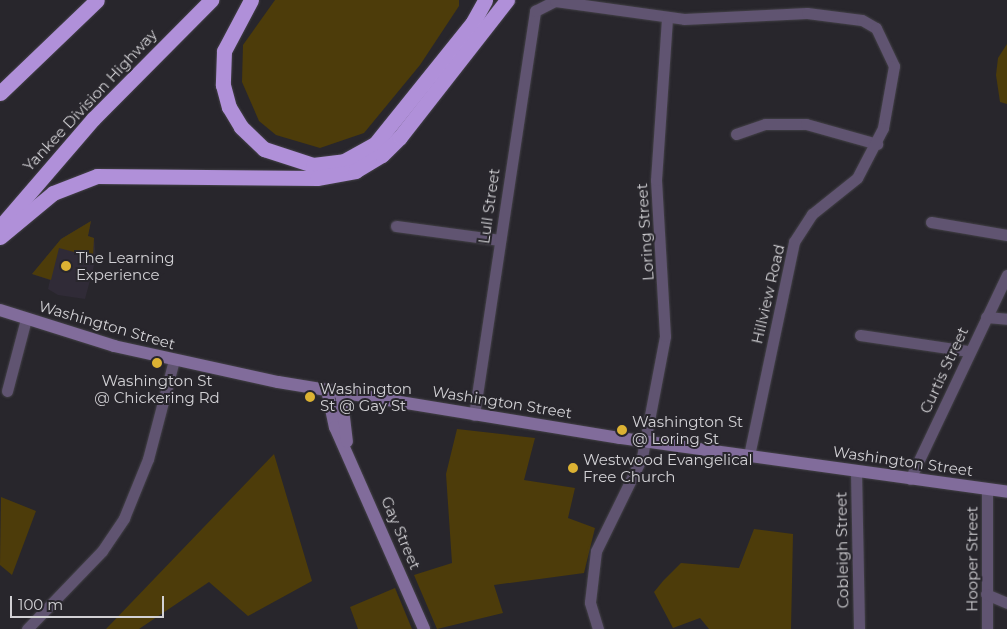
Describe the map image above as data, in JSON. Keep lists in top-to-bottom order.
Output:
{
  "streets": {
    "highway": ["Yankee Division Highway"],
    "main road": ["Washington Street", "Gay Street"],
    "street": [
      "Lull Street",
      "Loring Street",
      "Hillview Road",
      "Curtis Street",
      "Cobleigh Street",
      "Hooper Street"
    ]
  },
  "crossings": [
    ["Lull Street", "Hillview Road"],
    ["Lull Street", "Washington Street"],
    ["Loring Street", "Hillview Road"],
    ["Loring Street", "Washington Street"],
    ["Hillview Road", "Washington Street"],
    ["Washington Street", "Curtis Street"],
    ["Washington Street", "Gay Street"],
    ["Washington Street", "Cobleigh Street"],
    ["Washington Street", "Hooper Street"]
  ],
  "places": [
    "The Learning Experience",
    "Washington St @ Chickering Rd",
    "Washington St @ Gay St",
    "Washington St @ Loring St",
    "Westwood Evangelical Free Church"
  ],
  "scale_bar": "100 m"
}
